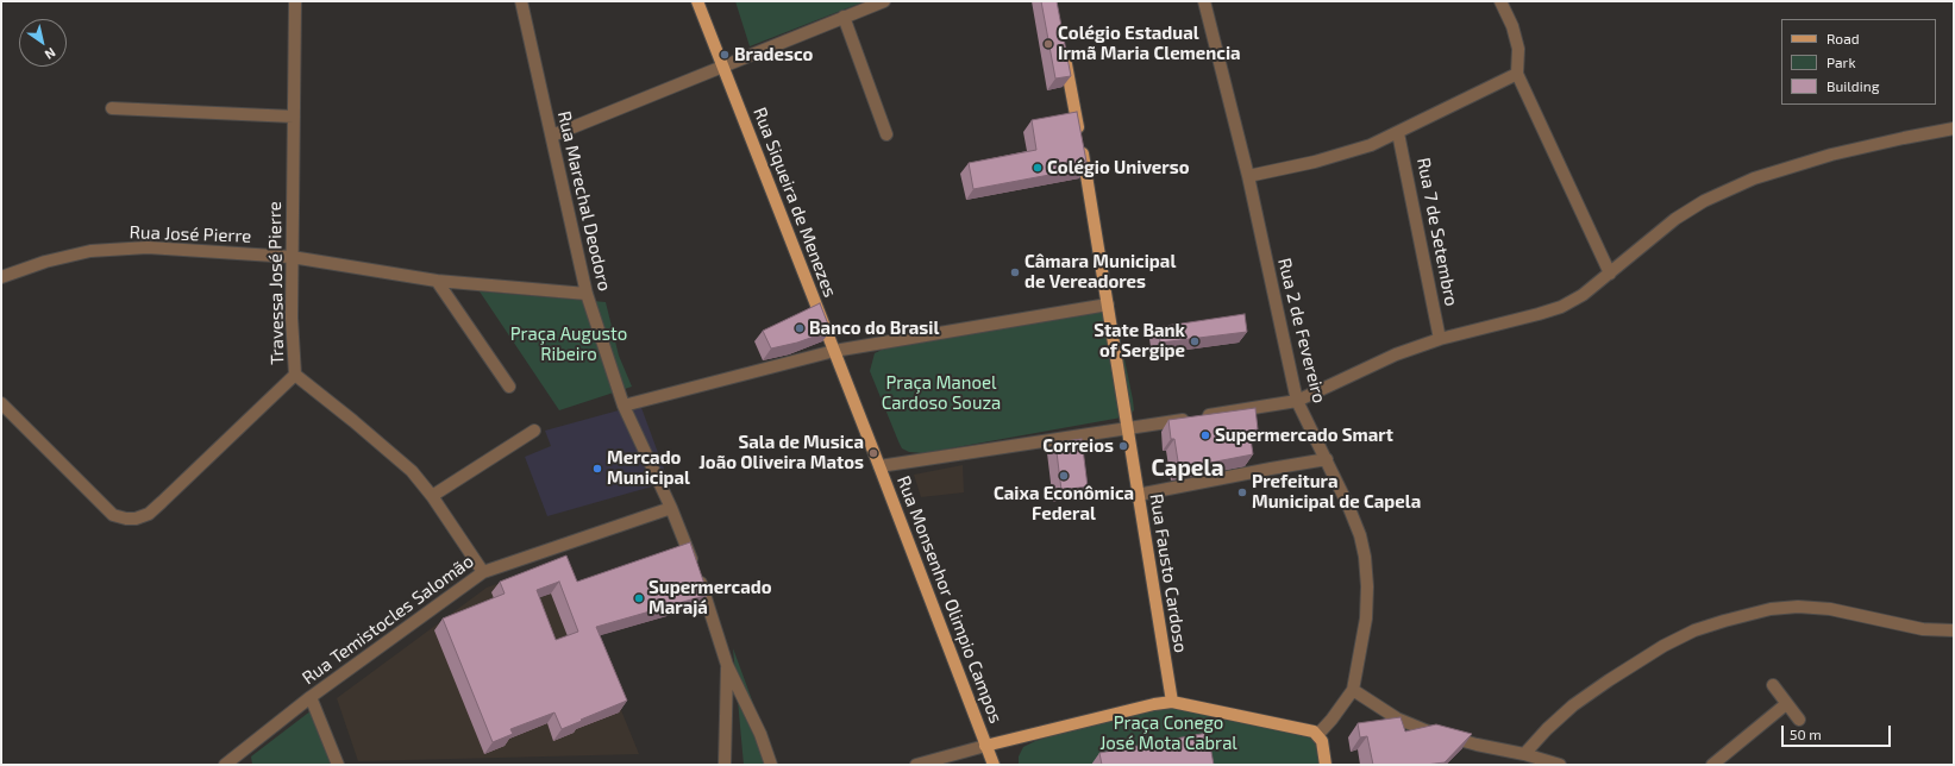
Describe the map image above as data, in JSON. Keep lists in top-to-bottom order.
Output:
{
  "streets": {
    "main road": ["Rua Siqueira de Menezes", "Rua Fausto Cardoso", "Rua Monsenhor Olimpio Campos"],
    "street": [
      "Rua Marechal Deodoro",
      "Rua 7 de Setembro",
      "Rua José Pierre",
      "Travessa José Pierre",
      "Rua 2 de Fevereiro",
      "Rua Temistocles Salomão"
    ]
  },
  "crossings": [
    ["Rua Marechal Deodoro", "Rua Temistocles Salomão"],
    ["Rua José Pierre", "Travessa José Pierre"],
    ["Travessa José Pierre", "Rua Temistocles Salomão"]
  ],
  "districts": ["Capela"],
  "parks": ["Praça Augusto Ribeiro", "Praça Manoel Cardoso Souza", "Praça Conego José Mota Cabral"],
  "places": [
    "Colégio Estadual Irmã Maria Clemencia",
    "Bradesco",
    "Colégio Universo",
    "Câmara Municipal de Vereadores",
    "Banco do Brasil",
    "State Bank of Sergipe",
    "Supermercado Smart",
    "Correios",
    "Sala de Musica João Oliveira Matos",
    "Mercado Municipal",
    "Caixa Econômica Federal",
    "Prefeitura Municipal de Capela",
    "Supermercado Marajá"
  ],
  "legend": ["Road", "Park", "Building"],
  "scale_bar": "50 m",
  "north": "bottom right"
}
